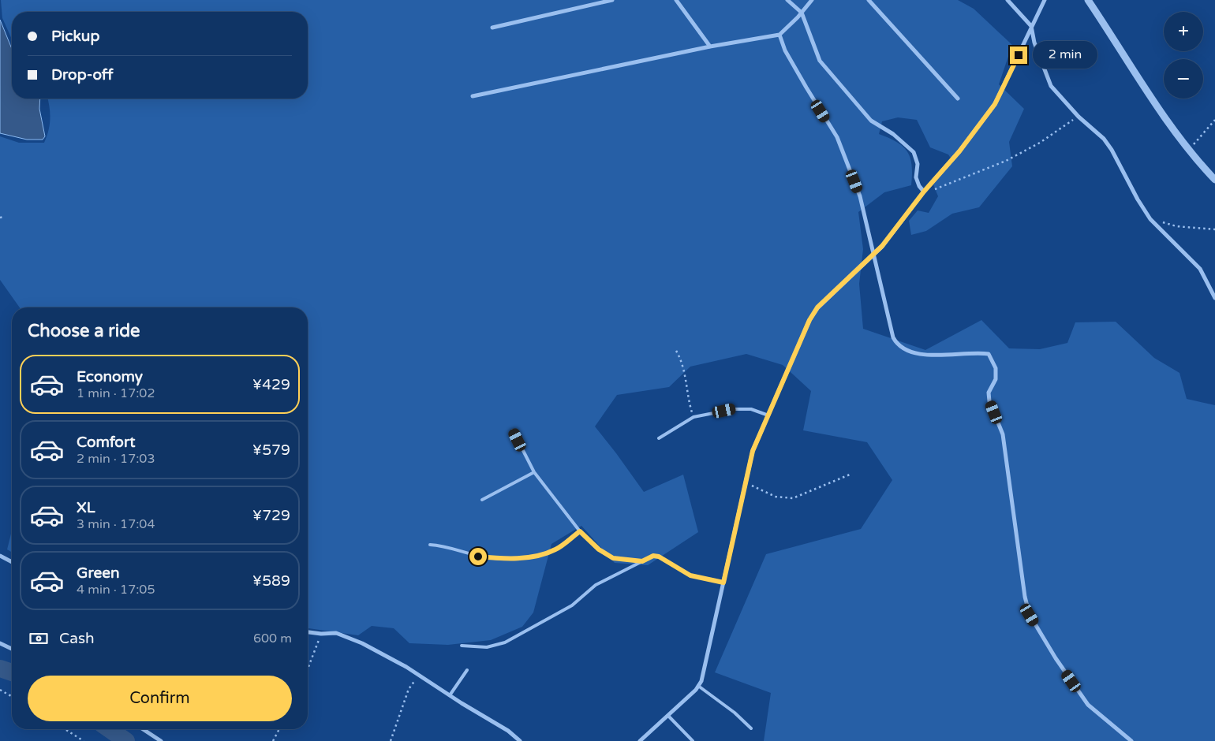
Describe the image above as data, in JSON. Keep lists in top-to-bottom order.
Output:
{
  "page": {
    "map_buttons": ["+", "−"],
    "banner": ["Pickup", "Drop-off"],
    "bubble": "2 min",
    "heading": "Choose a ride",
    "list": [
      {
        "name": "Economy",
        "note": "1 min · 17:02",
        "value": "¥429"
      },
      {
        "name": "Comfort",
        "note": "2 min · 17:03",
        "value": "¥579"
      },
      {
        "name": "XL",
        "note": "3 min · 17:04",
        "value": "¥729"
      },
      {
        "name": "Green",
        "note": "4 min · 17:05",
        "value": "¥589"
      }
    ],
    "pay": ["Cash", "600 m"],
    "buttons": "Confirm"
  }
}
